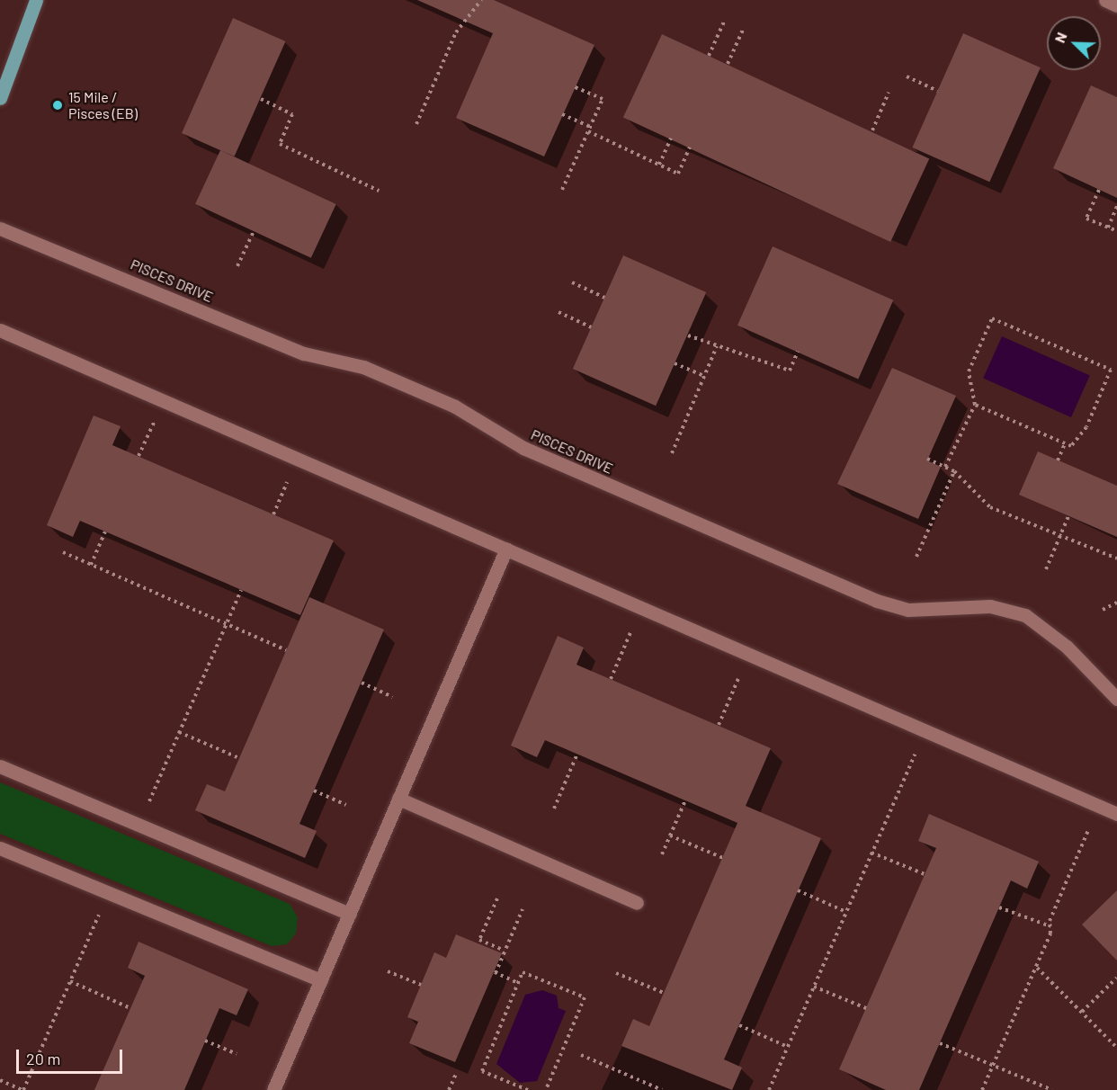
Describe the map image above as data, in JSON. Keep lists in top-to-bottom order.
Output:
{
  "streets": {
    "street": ["PISCES DRIVE"]
  },
  "places": ["15 Mile / Pisces (EB)"],
  "scale_bar": "20 m",
  "north": "top left"
}
